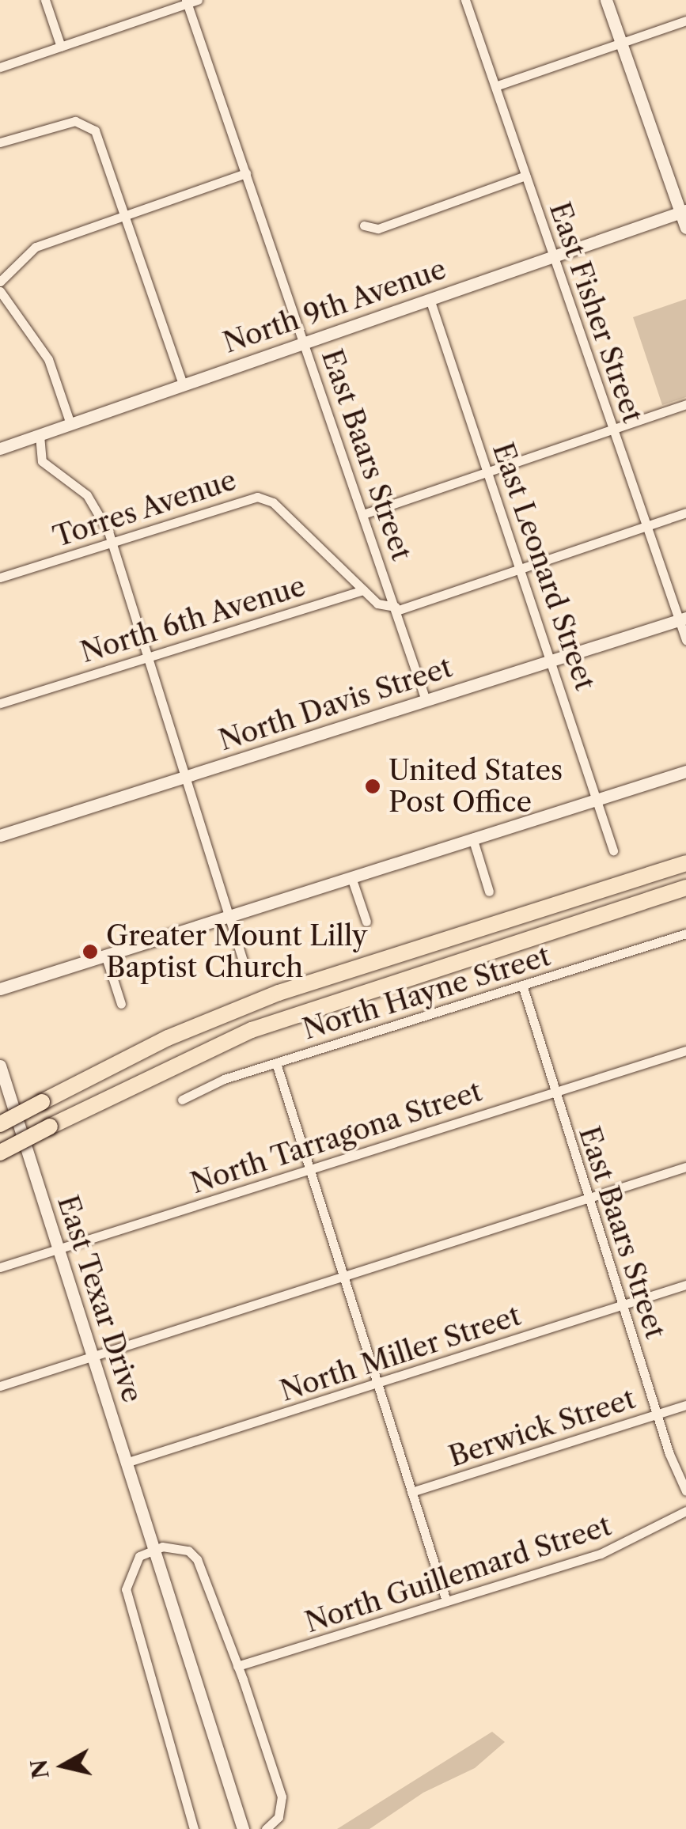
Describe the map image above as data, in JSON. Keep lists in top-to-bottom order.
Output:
{
  "streets": {
    "main road": ["North 9th Avenue", "North Davis Street", "East Texar Drive"],
    "street": [
      "East Fisher Street",
      "East Baars Street",
      "Torres Avenue",
      "East Leonard Street",
      "North 6th Avenue",
      "North Hayne Street",
      "North Tarragona Street",
      "North Miller Street",
      "Berwick Street",
      "North Guillemard Street"
    ]
  },
  "crossings": [
    ["North 9th Avenue", "East Fisher Street"],
    ["North 9th Avenue", "East Baars Street"],
    ["North 9th Avenue", "East Leonard Street"],
    ["East Fisher Street", "North Davis Street"],
    ["East Baars Street", "North Davis Street"],
    ["East Baars Street", "North Hayne Street"],
    ["East Baars Street", "North Tarragona Street"],
    ["East Baars Street", "North Miller Street"],
    ["East Baars Street", "Berwick Street"],
    ["Torres Avenue", "North 6th Avenue"],
    ["East Leonard Street", "North Davis Street"],
    ["North Tarragona Street", "East Texar Drive"],
    ["East Texar Drive", "North Miller Street"]
  ],
  "places": ["United States Post Office", "Greater Mount Lilly Baptist Church"],
  "north": "left"
}
